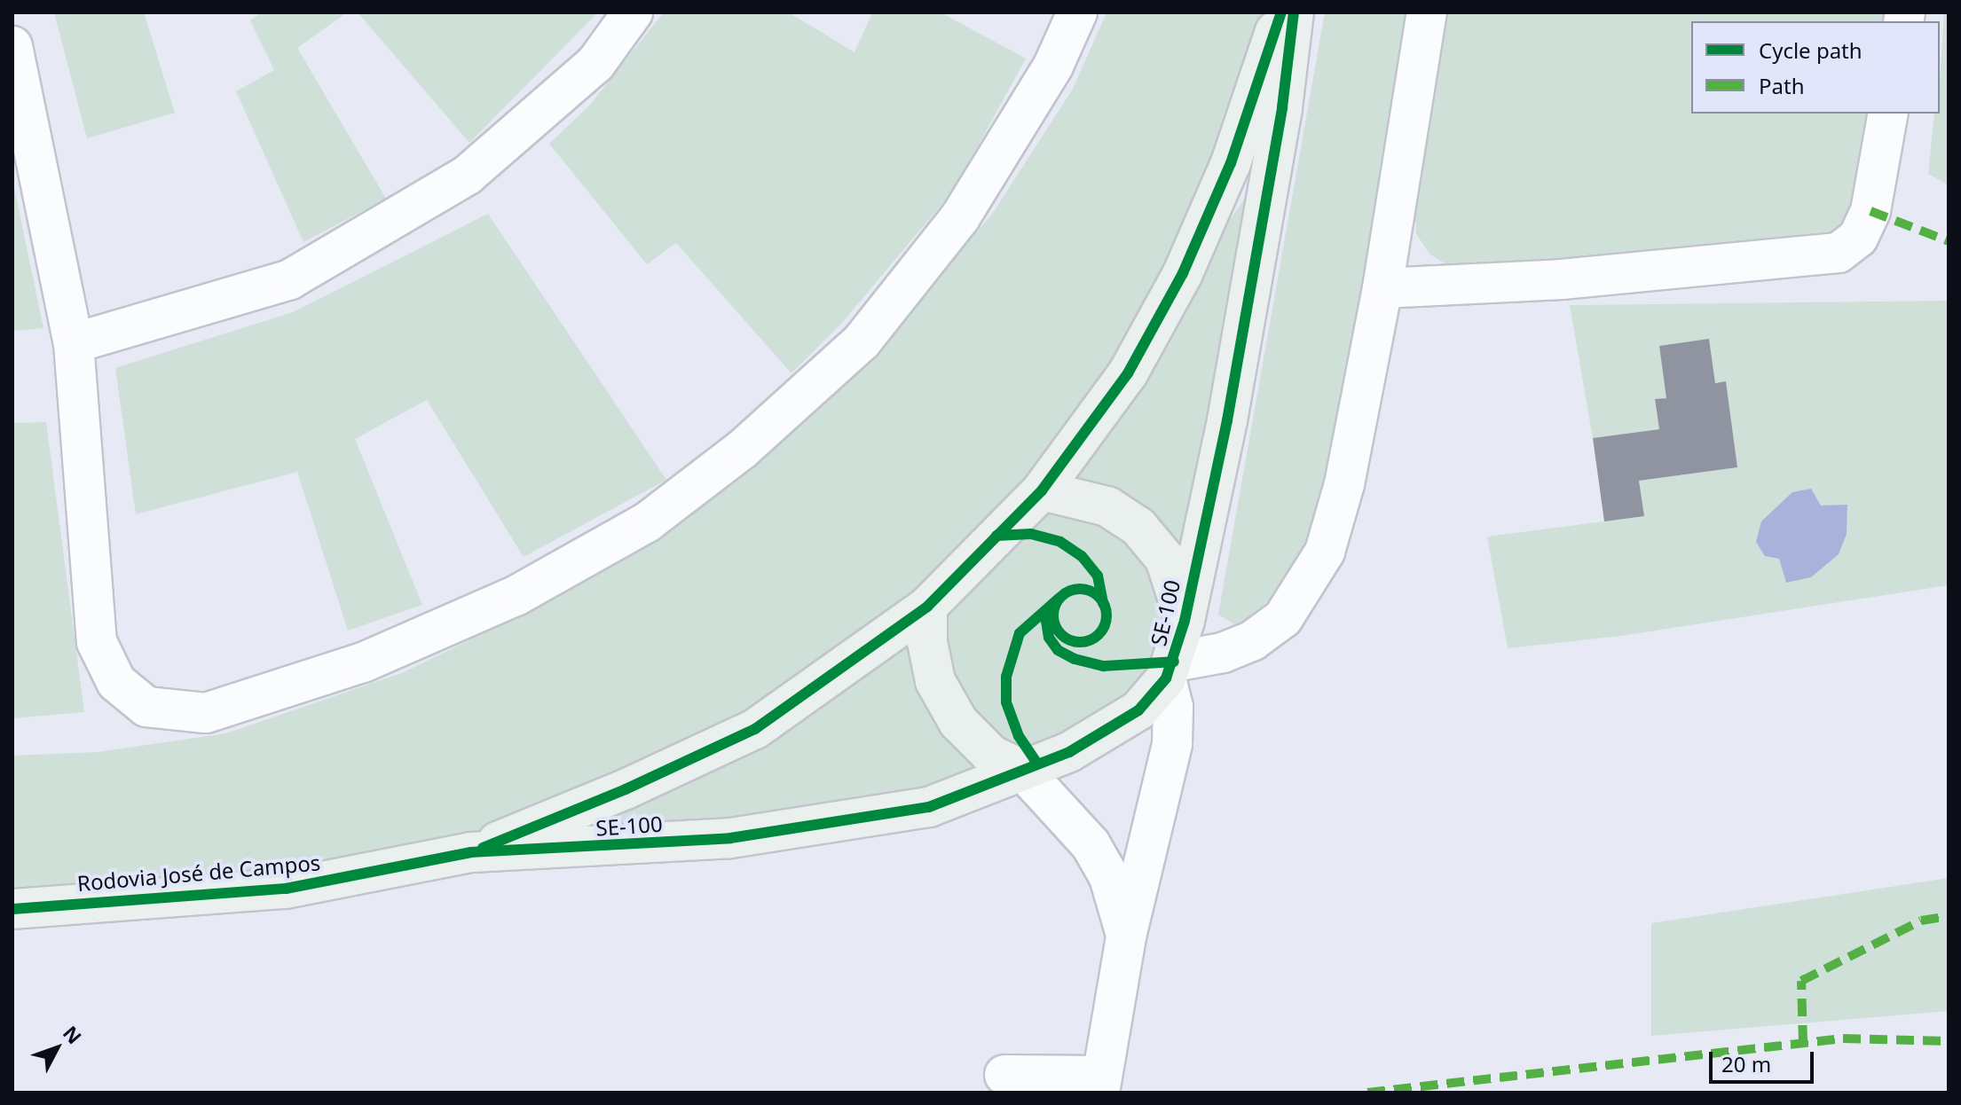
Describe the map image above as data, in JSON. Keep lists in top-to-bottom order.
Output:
{
  "streets": {
    "main road": ["SE-100", "Rodovia José de Campos"]
  },
  "crossings": [
    ["SE-100", "Rodovia José de Campos"]
  ],
  "legend": ["Cycle path", "Path"],
  "scale_bar": "20 m",
  "north": "top right"
}
